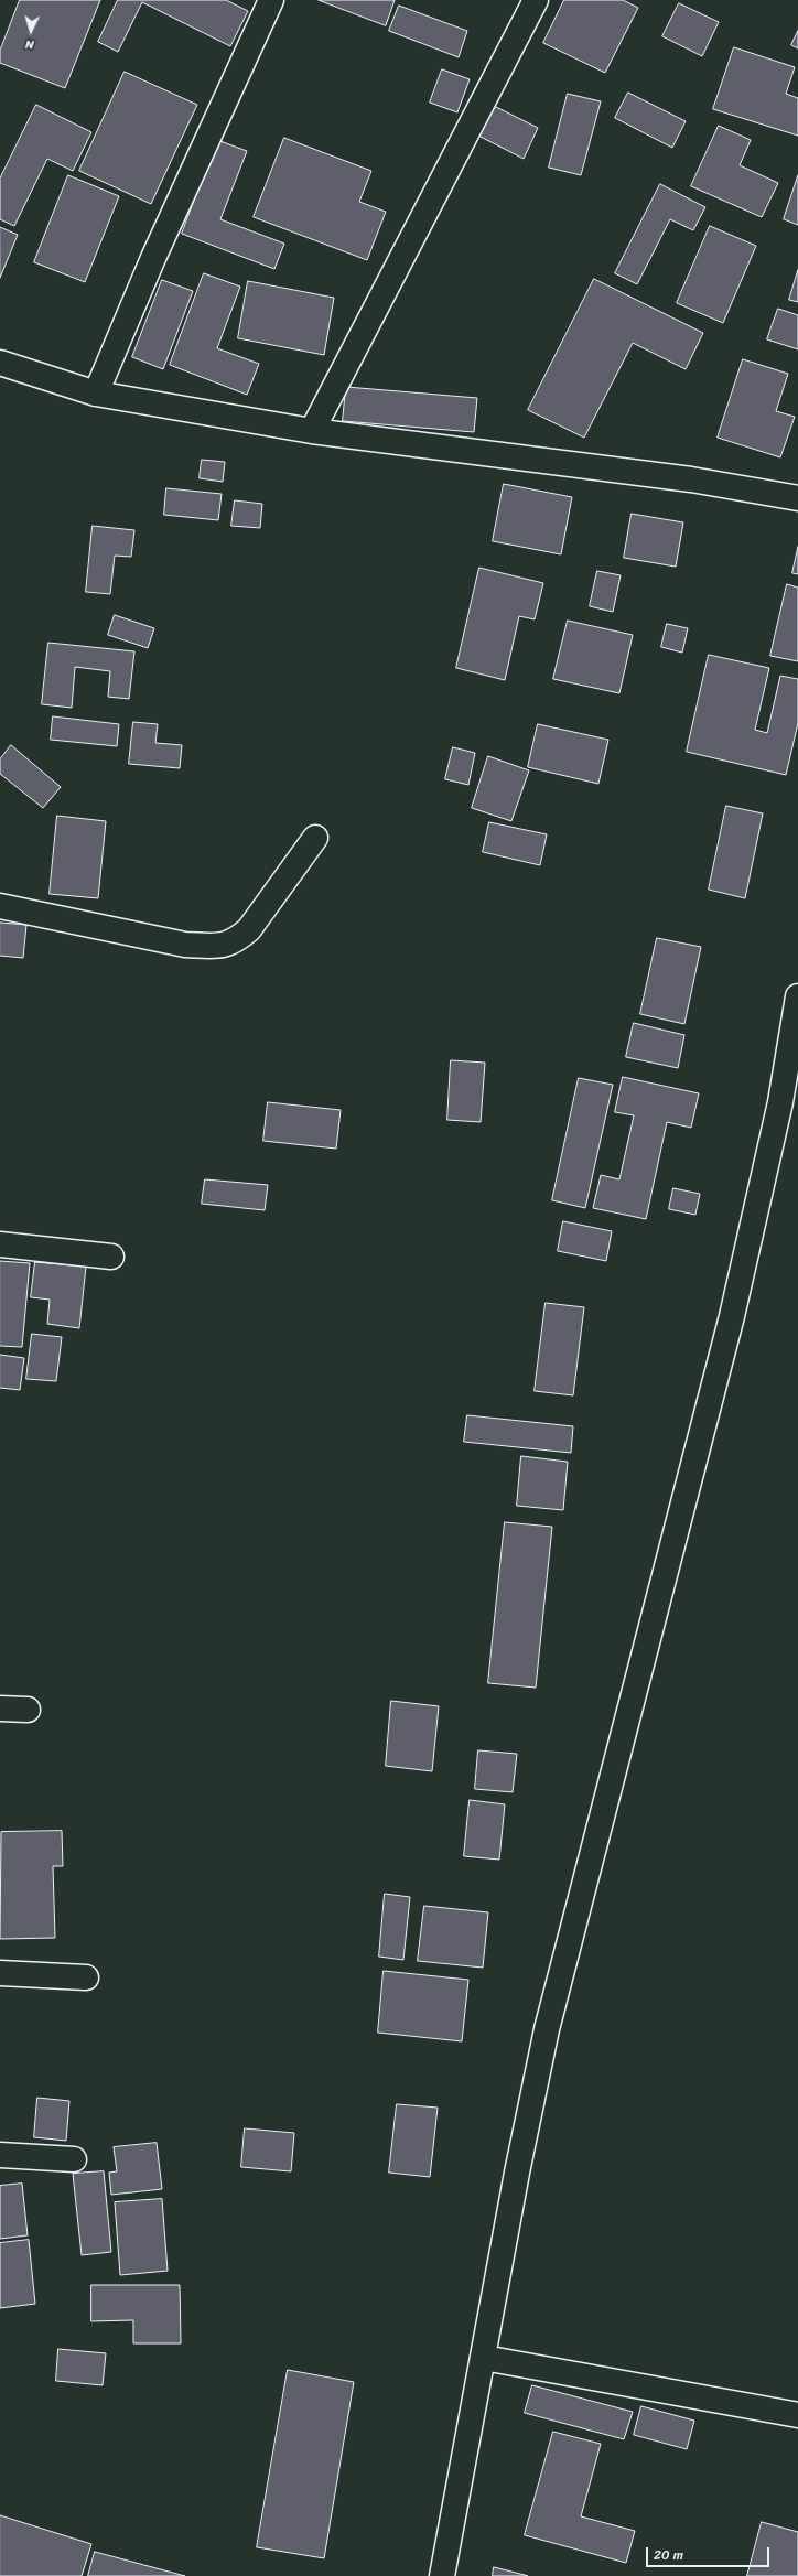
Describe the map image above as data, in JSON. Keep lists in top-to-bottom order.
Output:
{
  "scale_bar": "20 m",
  "north": "bottom"
}
